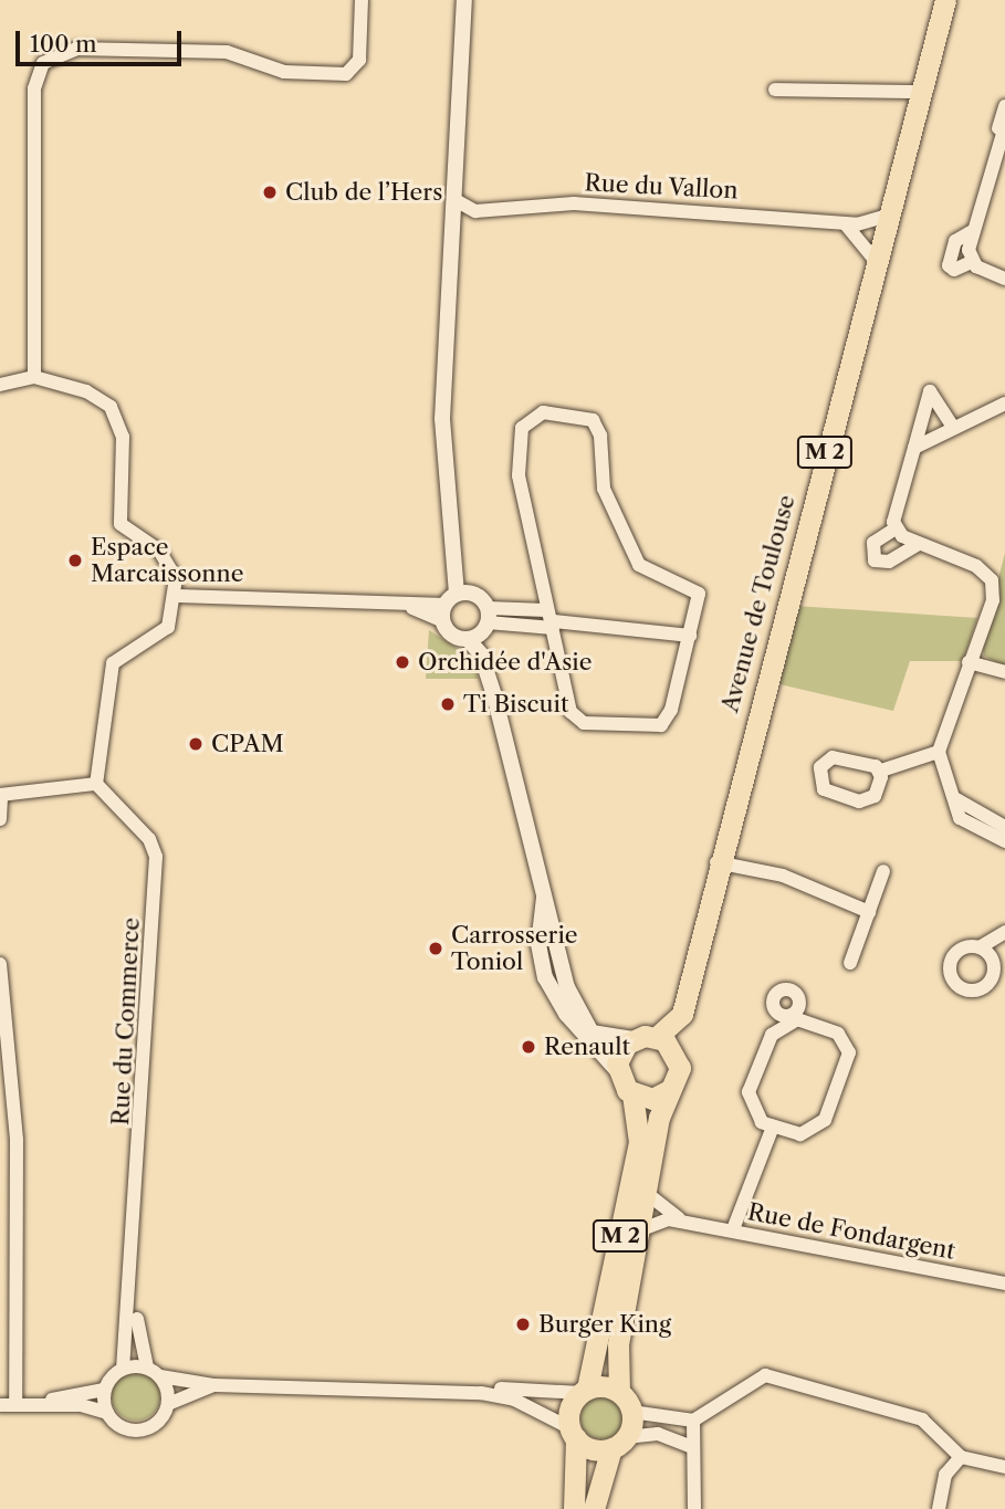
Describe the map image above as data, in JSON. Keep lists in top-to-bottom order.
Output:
{
  "streets": {
    "main road": ["M 2", "Avenue de Toulouse"],
    "street": ["Rue du Vallon", "Rue du Commerce", "Rue de Fondargent"]
  },
  "crossings": [
    ["Rue du Vallon", "Avenue de Toulouse"],
    ["M 2", "Avenue de Toulouse"],
    ["M 2", "Rue de Fondargent"]
  ],
  "places": [
    "Club de l’Hers",
    "Espace Marcaissonne",
    "Orchidée d'Asie",
    "Ti Biscuit",
    "CPAM",
    "Carrosserie Toniol",
    "Renault",
    "Burger King"
  ],
  "scale_bar": "100 m"
}
